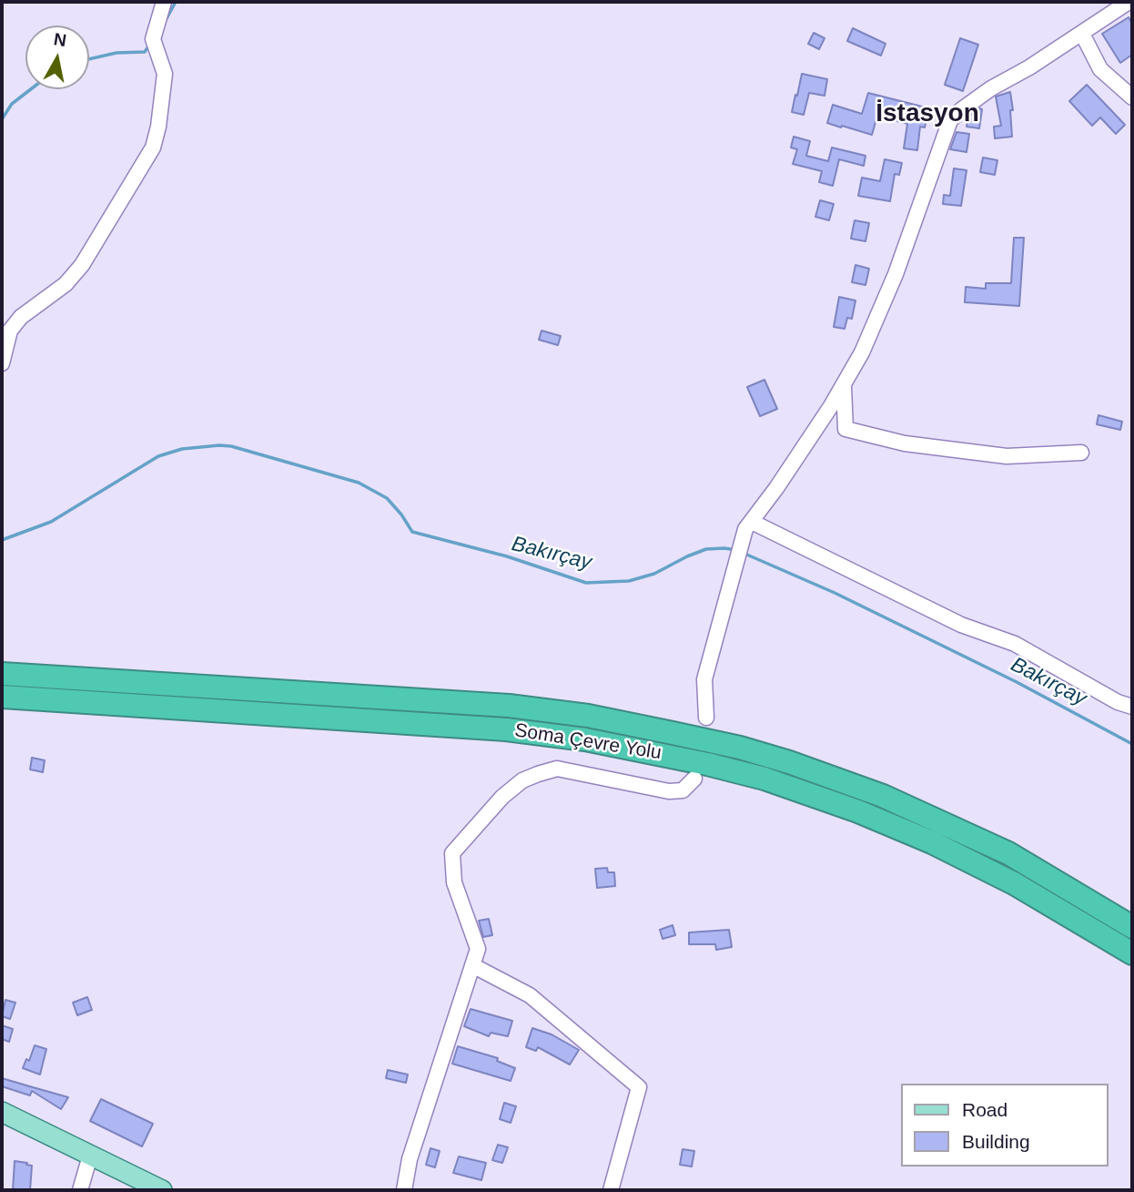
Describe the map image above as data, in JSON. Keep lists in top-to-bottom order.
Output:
{
  "streets": {
    "highway": ["Soma Çevre Yolu"]
  },
  "districts": ["İstasyon"],
  "water": ["Bakırçay"],
  "legend": ["Road", "Building"],
  "north": "top"
}
